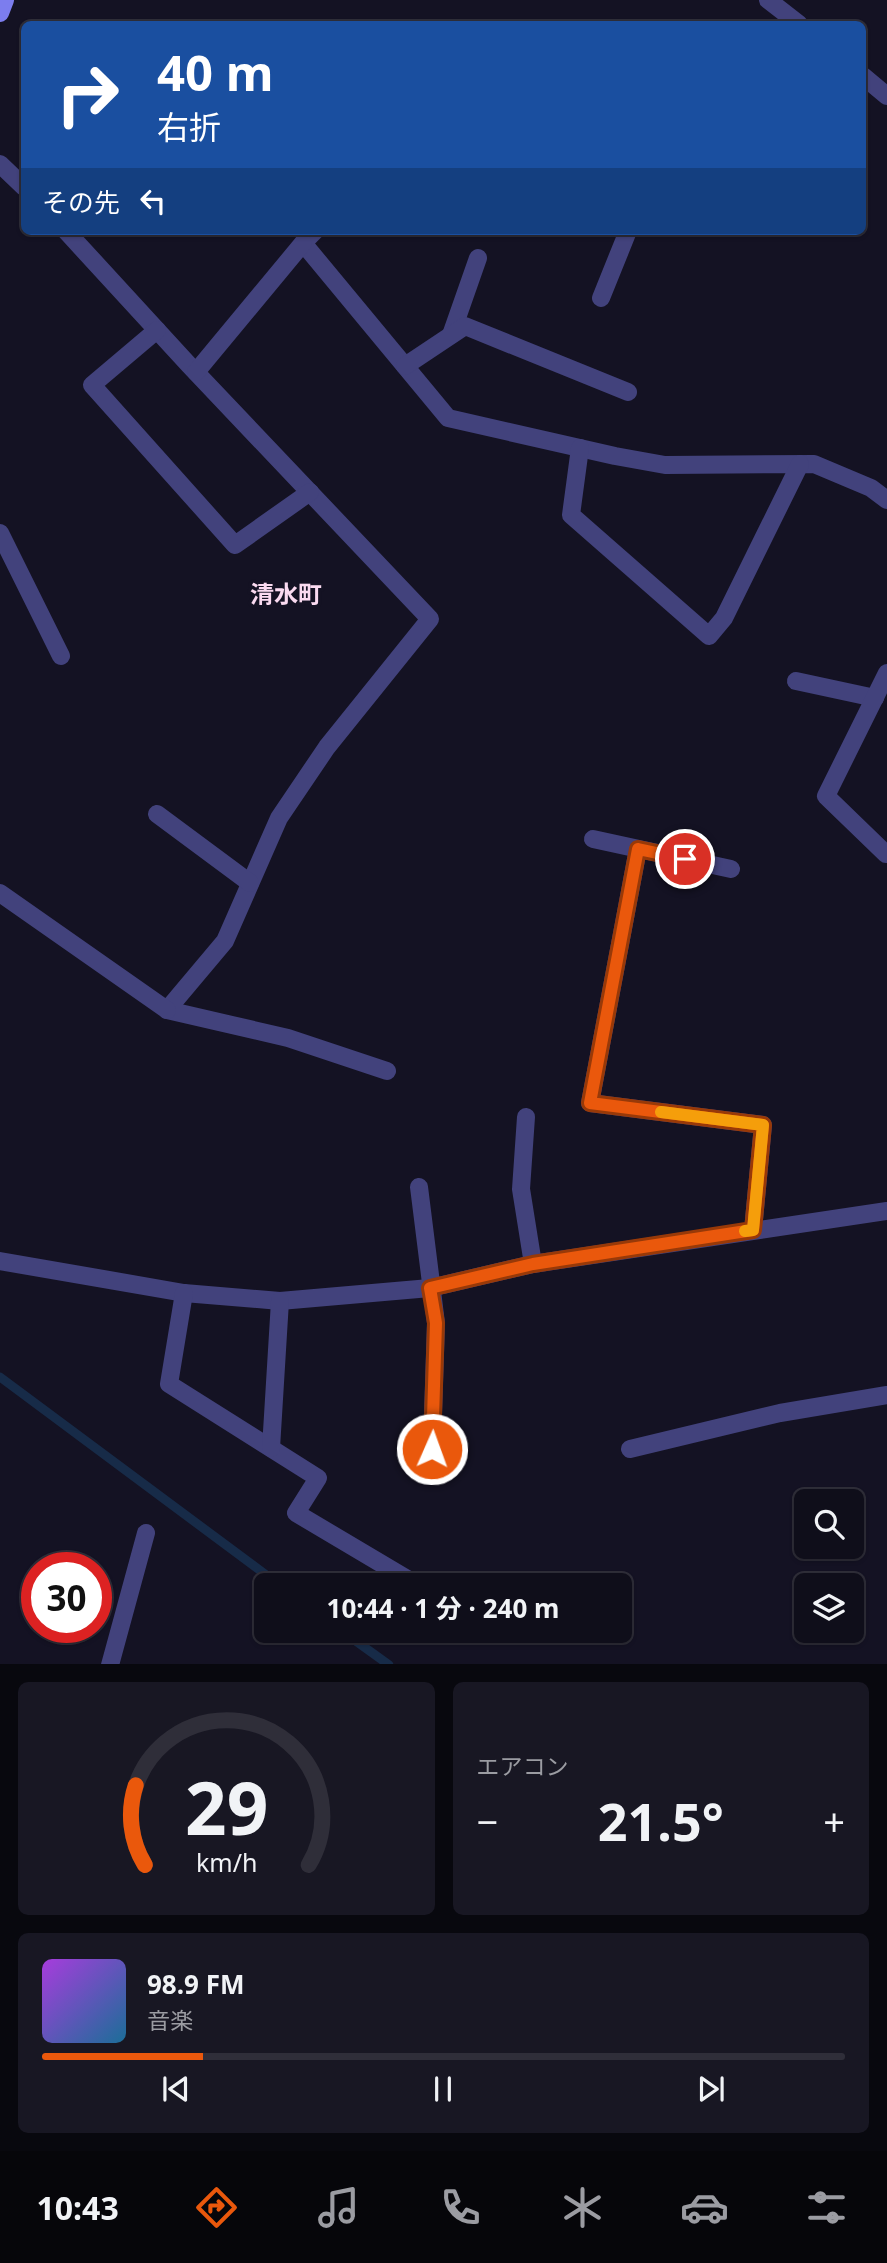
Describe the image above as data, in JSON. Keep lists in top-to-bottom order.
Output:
{
  "districts": ["清水町"],
  "page": {
    "turn": ["40 m", "右折"],
    "then": "その先",
    "limit": "30",
    "trip": "10:44 · 1 分 · 240 m",
    "tile": "エアコン",
    "heat": ["−", "21.5°", "+"],
    "song": ["98.9 FM", "音楽"],
    "tabs": "10:43",
    "gauge": ["29", "km/h"]
  }
}
